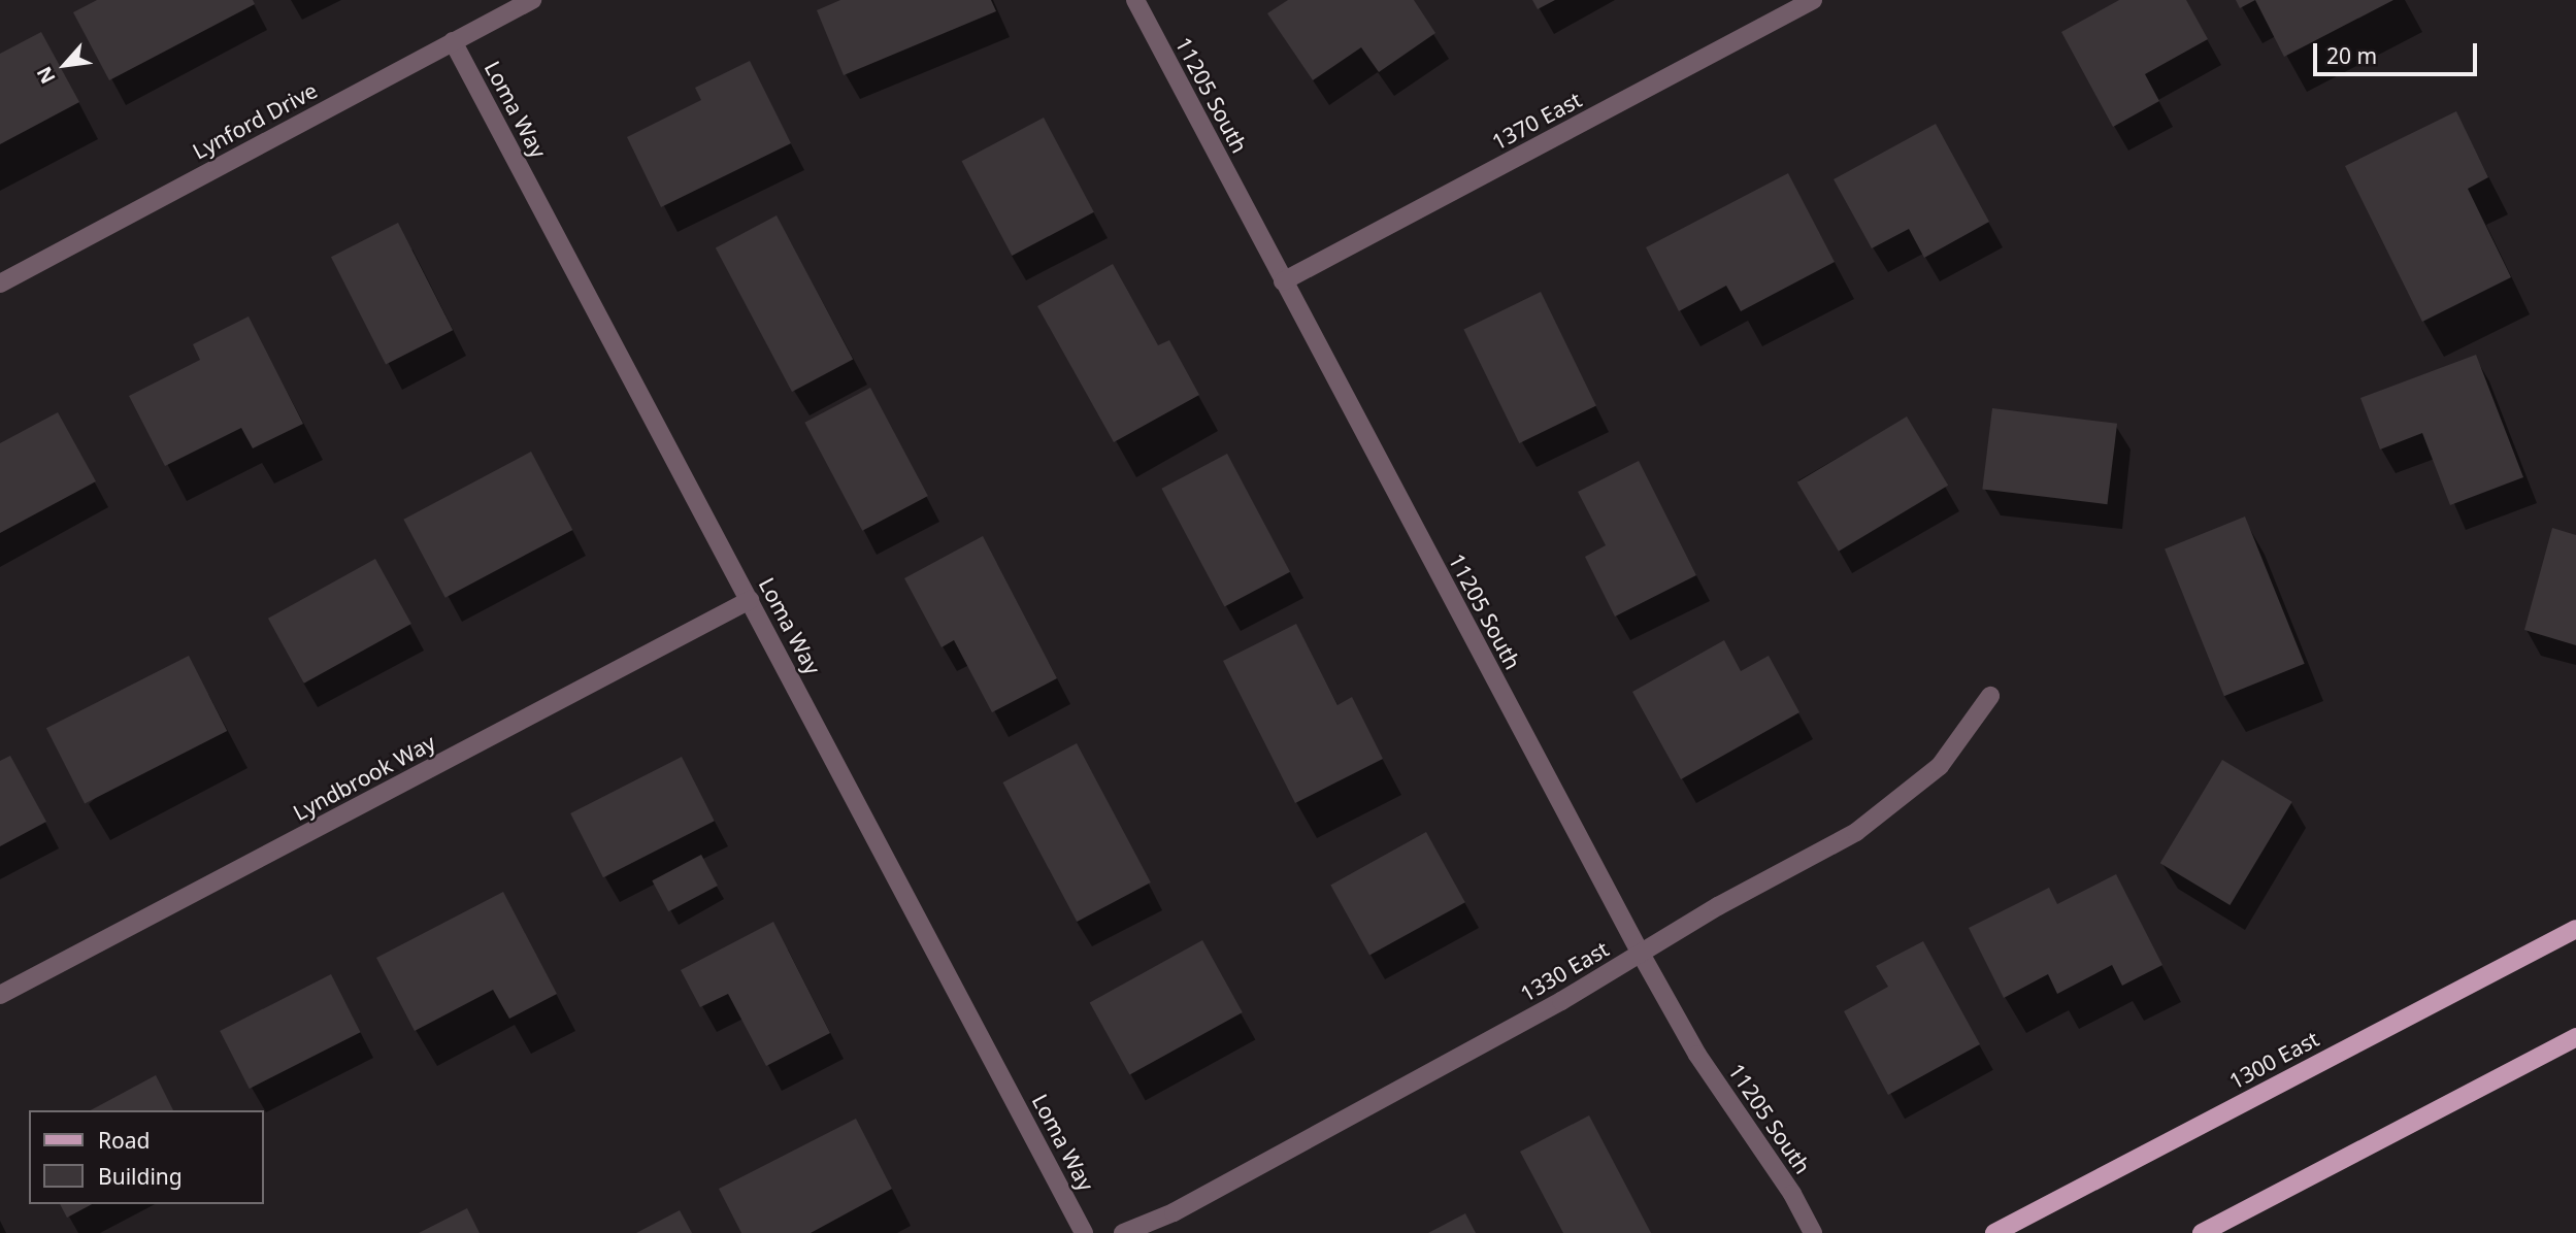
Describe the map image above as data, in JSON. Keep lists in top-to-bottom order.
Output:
{
  "streets": {
    "main road": ["1300 East"],
    "street": [
      "11205 South",
      "Loma Way",
      "Lynford Drive",
      "1370 East",
      "Lyndbrook Way",
      "1330 East"
    ]
  },
  "crossings": [
    ["11205 South", "1370 East"],
    ["11205 South", "1330 East"],
    ["Loma Way", "Lynford Drive"],
    ["Loma Way", "Lyndbrook Way"]
  ],
  "legend": ["Road", "Building"],
  "scale_bar": "20 m",
  "north": "bottom left"
}
